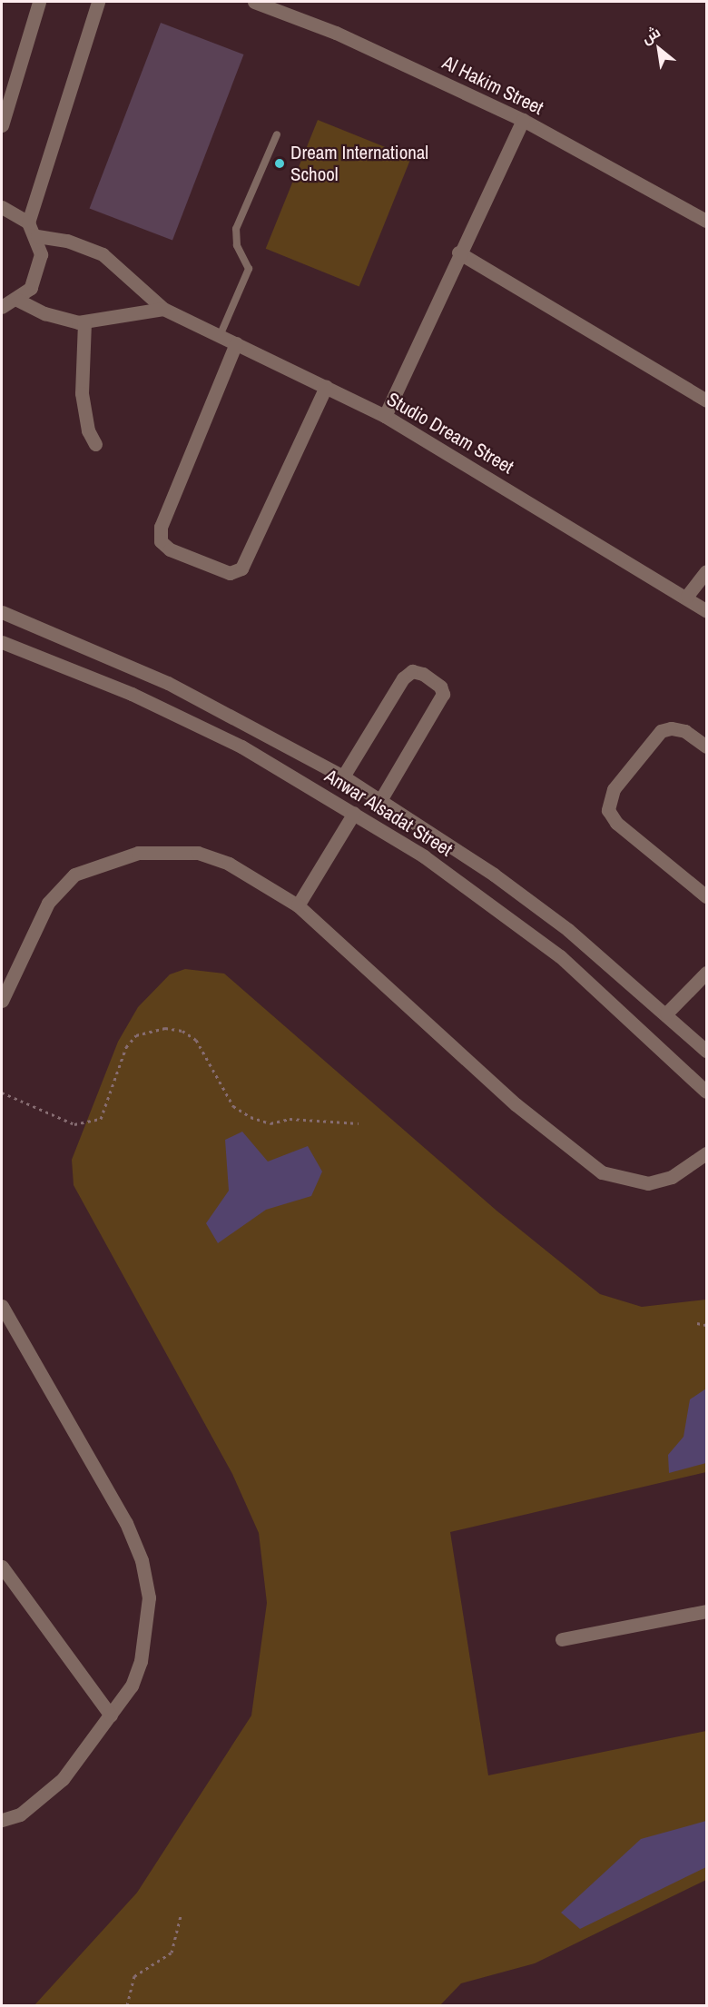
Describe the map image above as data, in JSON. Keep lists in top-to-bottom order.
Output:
{
  "streets": {
    "street": ["Al Hakim Street", "Studio Dream Street", "Anwar Alsadat Street"]
  },
  "places": ["Dream International School"],
  "north": "top left"
}
